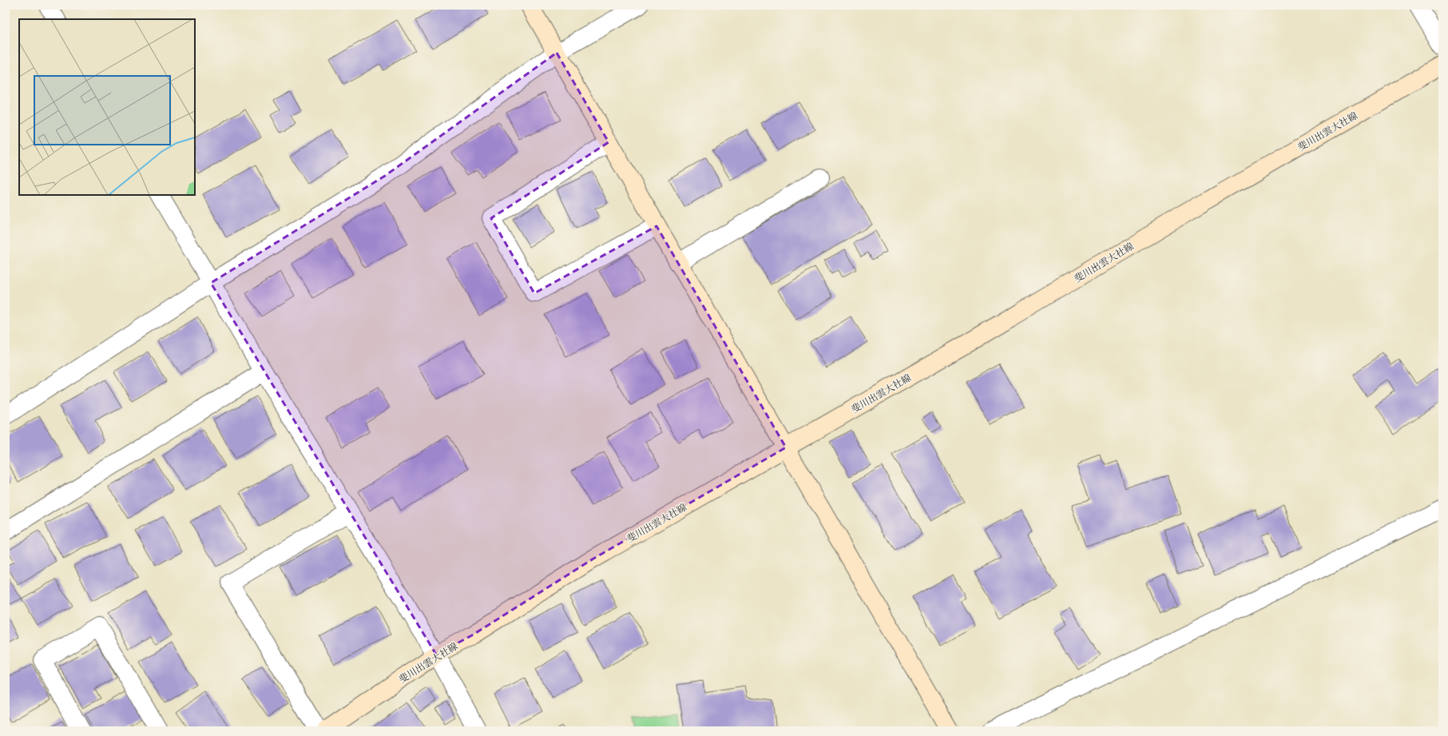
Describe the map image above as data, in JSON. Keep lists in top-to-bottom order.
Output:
{
  "streets": {
    "main road": ["斐川出雲大社線"]
  }
}
